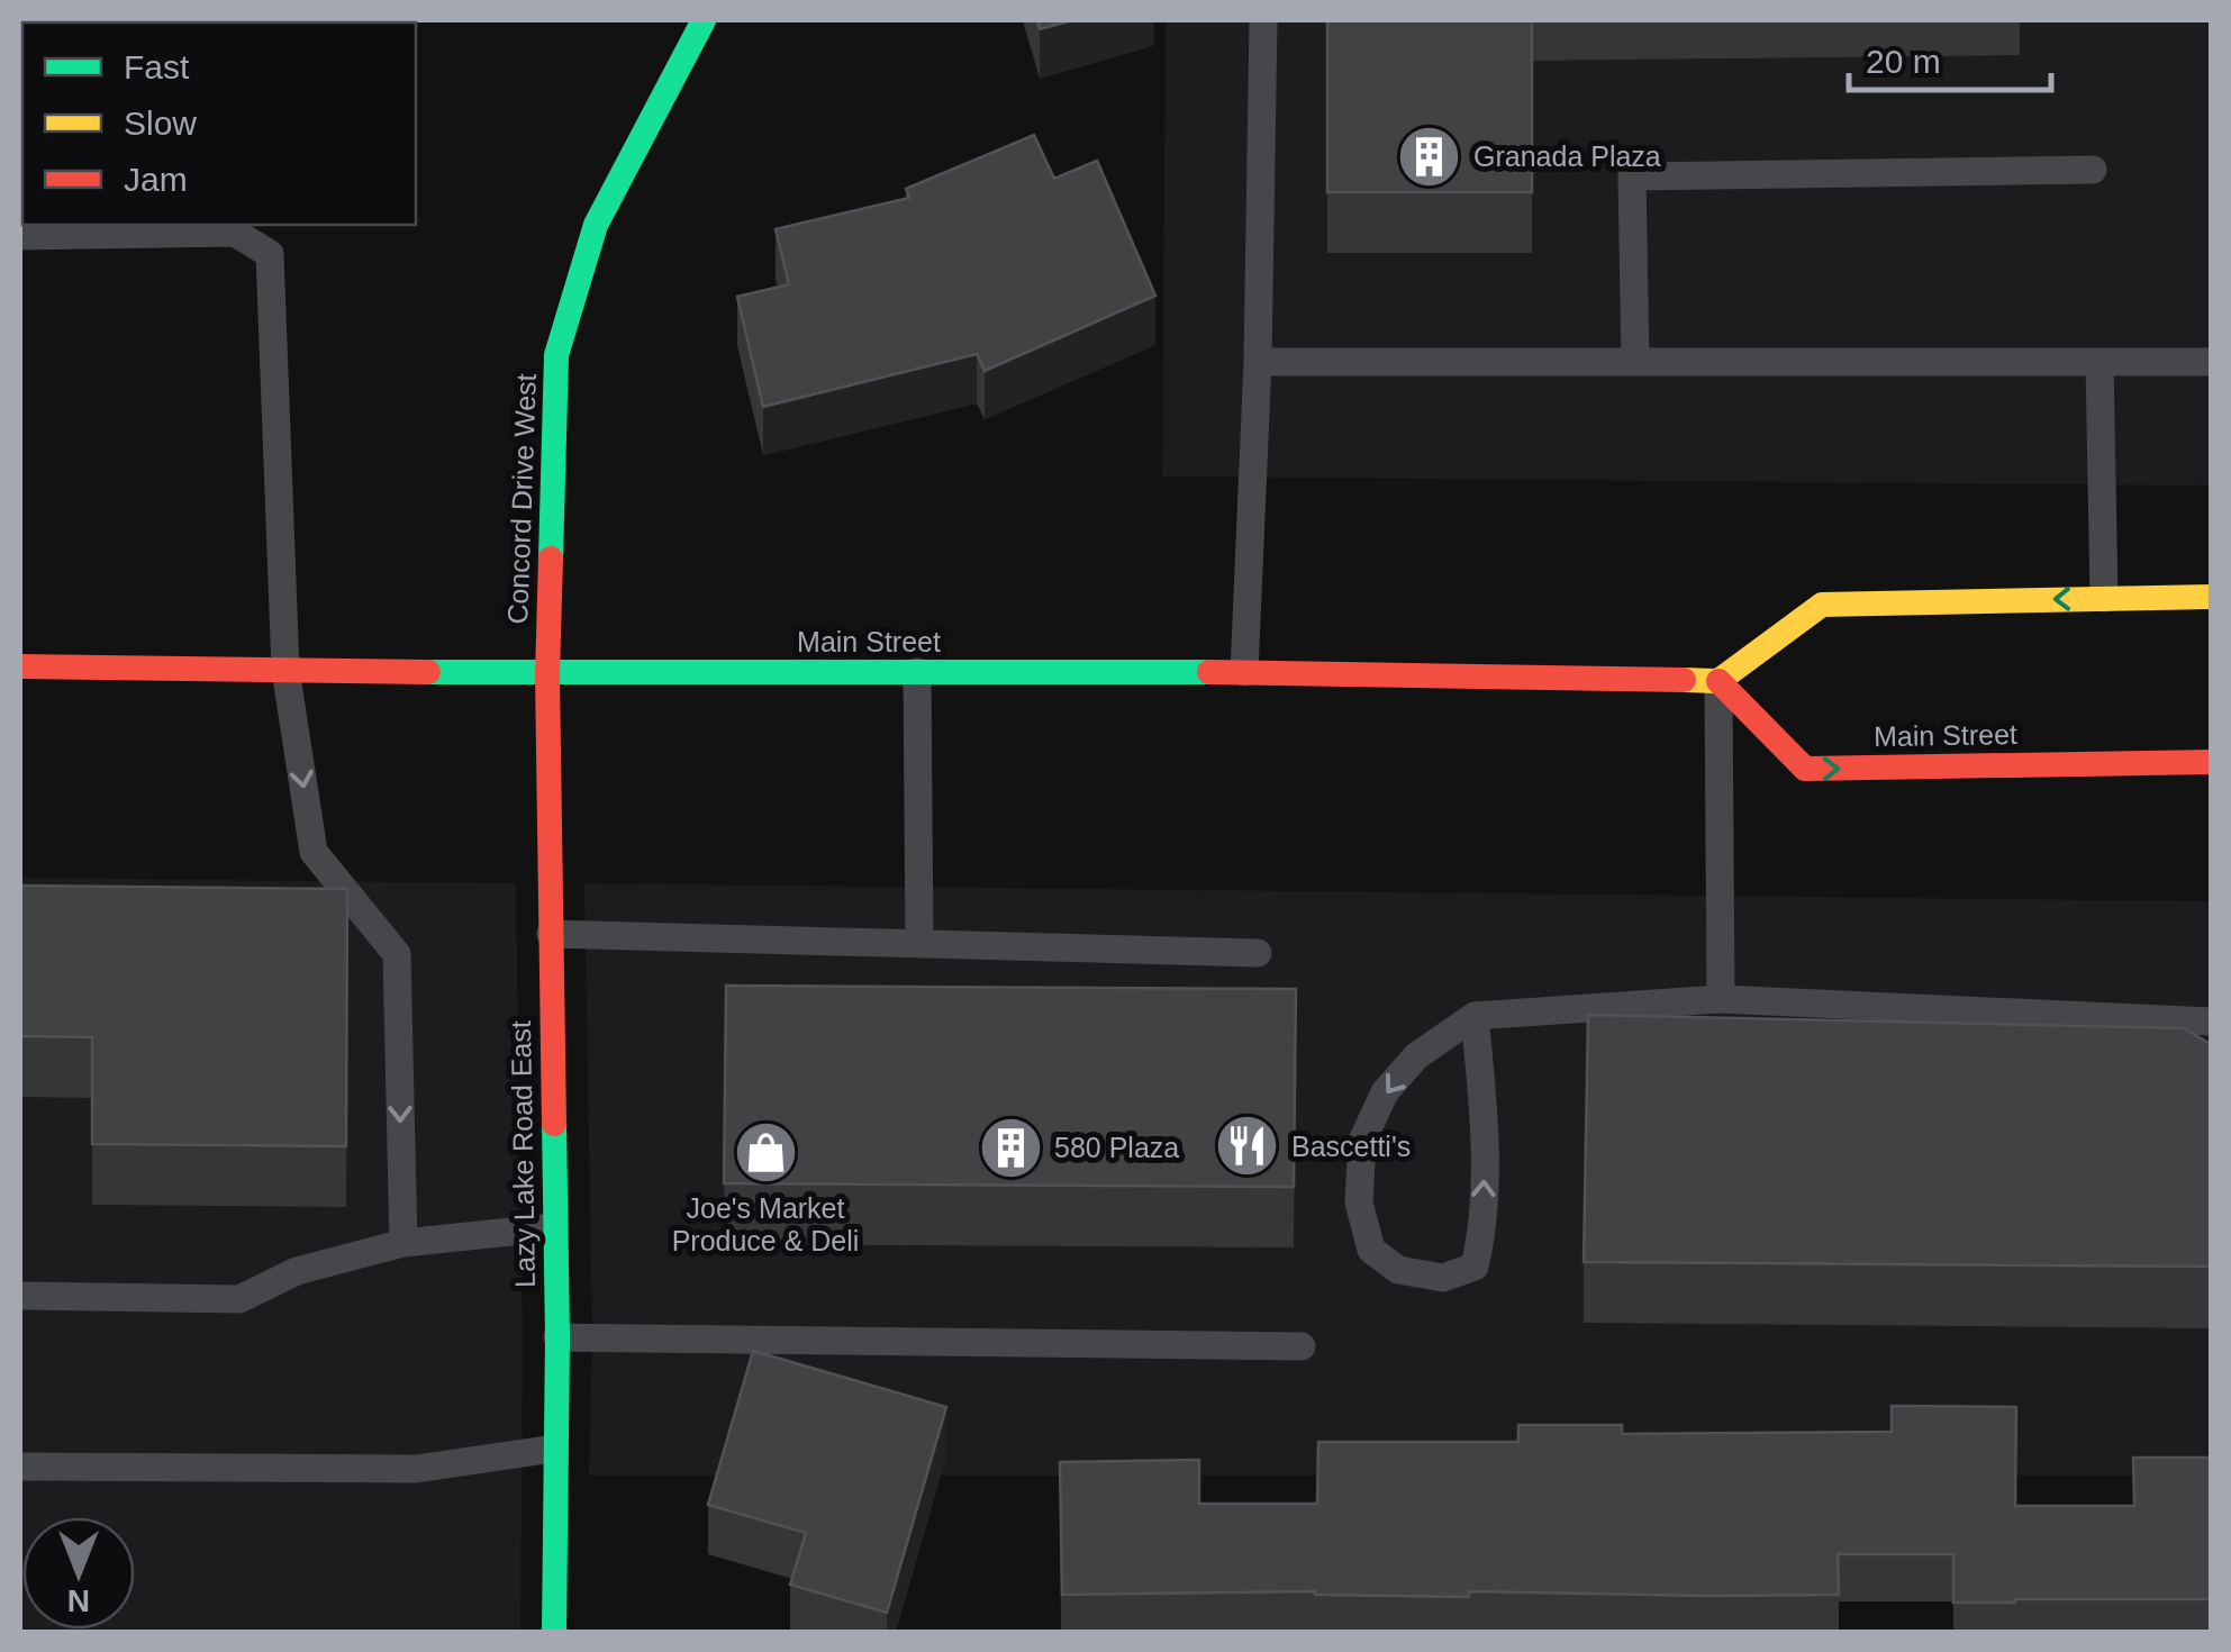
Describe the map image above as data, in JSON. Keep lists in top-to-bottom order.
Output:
{
  "streets": {
    "main road": ["Concord Drive West", "Main Street", "Lazy Lake Road East"]
  },
  "crossings": [
    ["Concord Drive West", "Main Street"],
    ["Concord Drive West", "Lazy Lake Road East"],
    ["Main Street", "Lazy Lake Road East"]
  ],
  "places": {
    "building": ["Granada Plaza", "580 Plaza"],
    "restaurant": ["Bascetti's"],
    "shop": ["Joe's Market Produce & Deli"]
  },
  "legend": ["Fast", "Slow", "Jam"],
  "scale_bar": "20 m",
  "north": "bottom"
}
